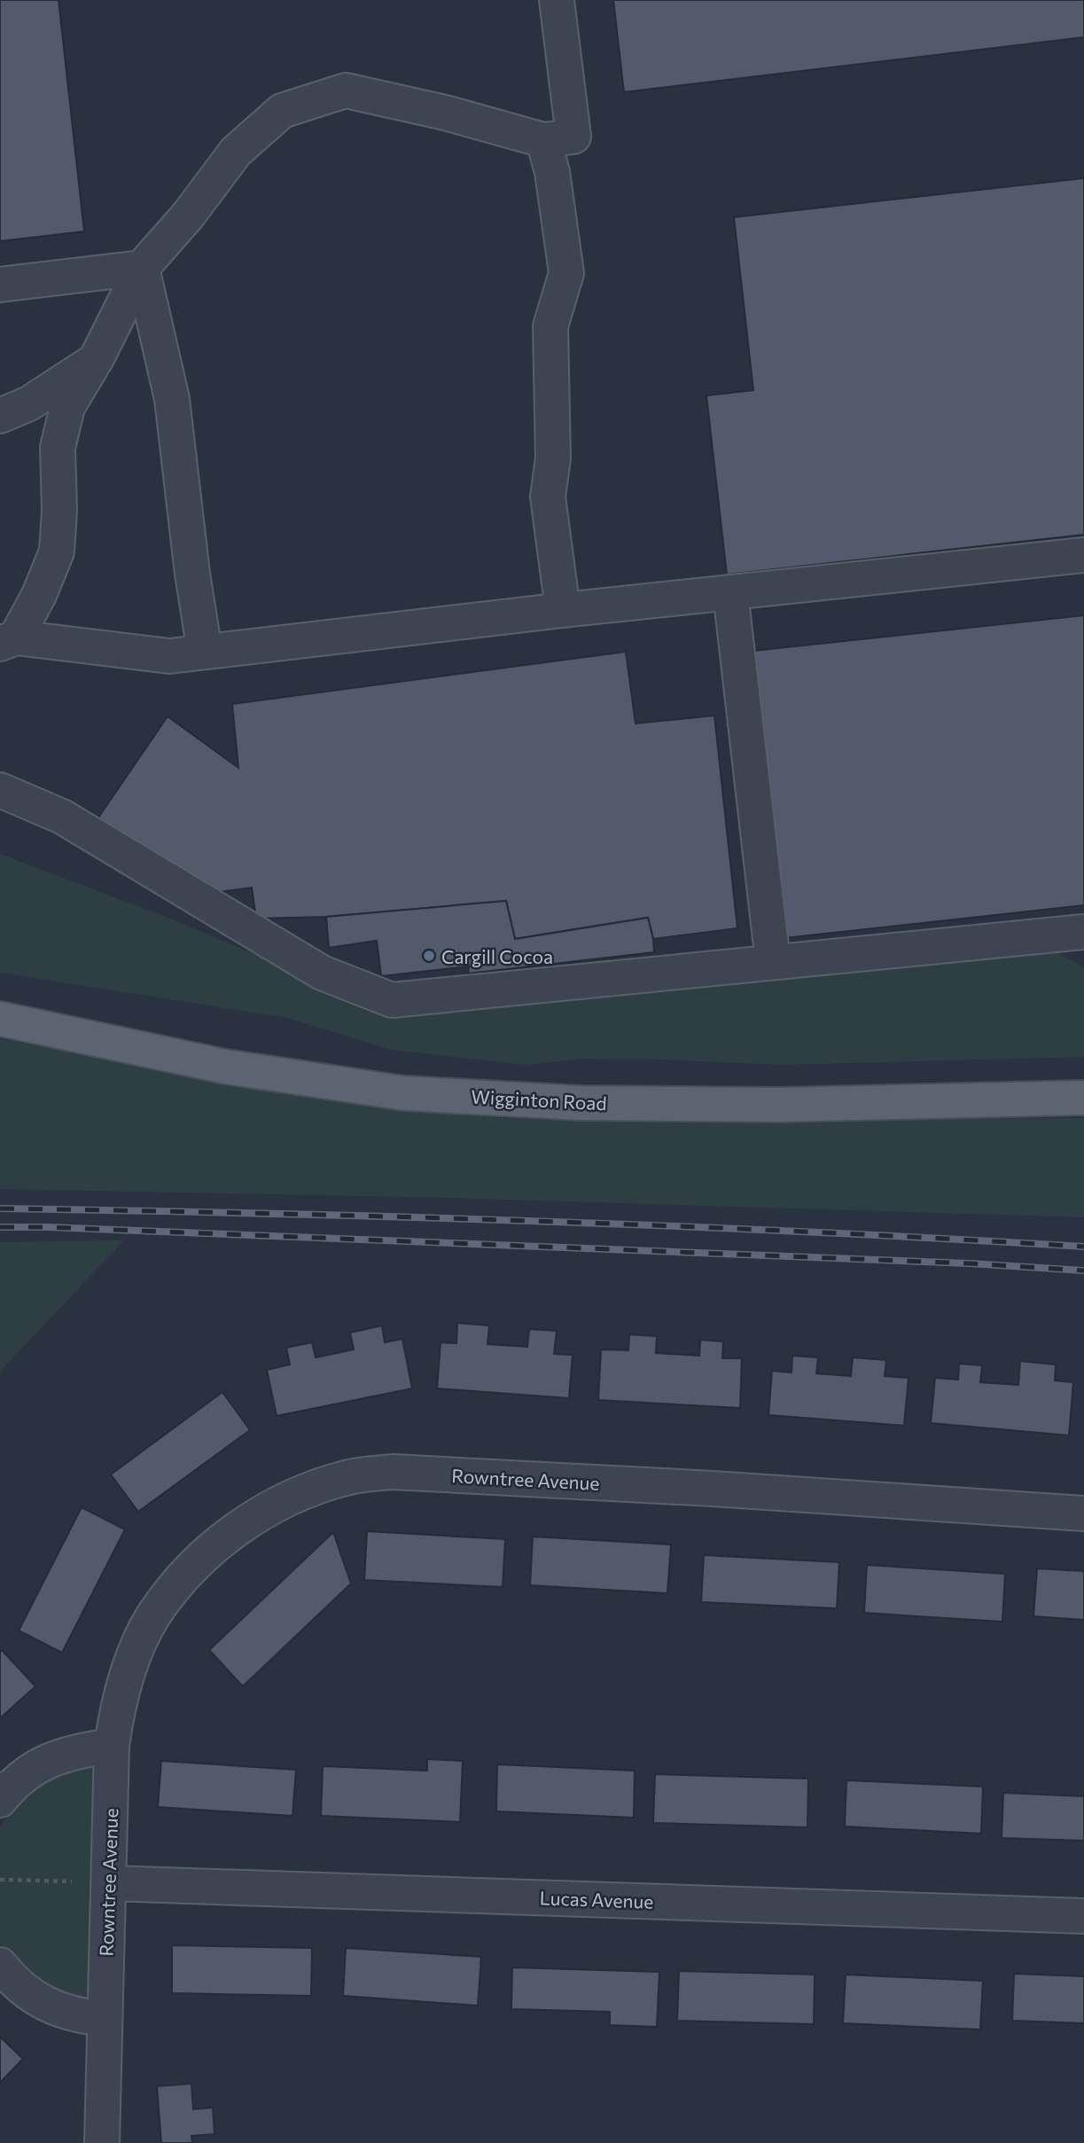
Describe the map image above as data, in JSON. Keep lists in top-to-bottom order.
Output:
{
  "streets": {
    "main road": ["Wigginton Road"],
    "street": ["Rowntree Avenue", "Lucas Avenue"]
  },
  "crossings": [
    ["Rowntree Avenue", "Lucas Avenue"]
  ],
  "places": ["Cargill Cocoa"]
}
